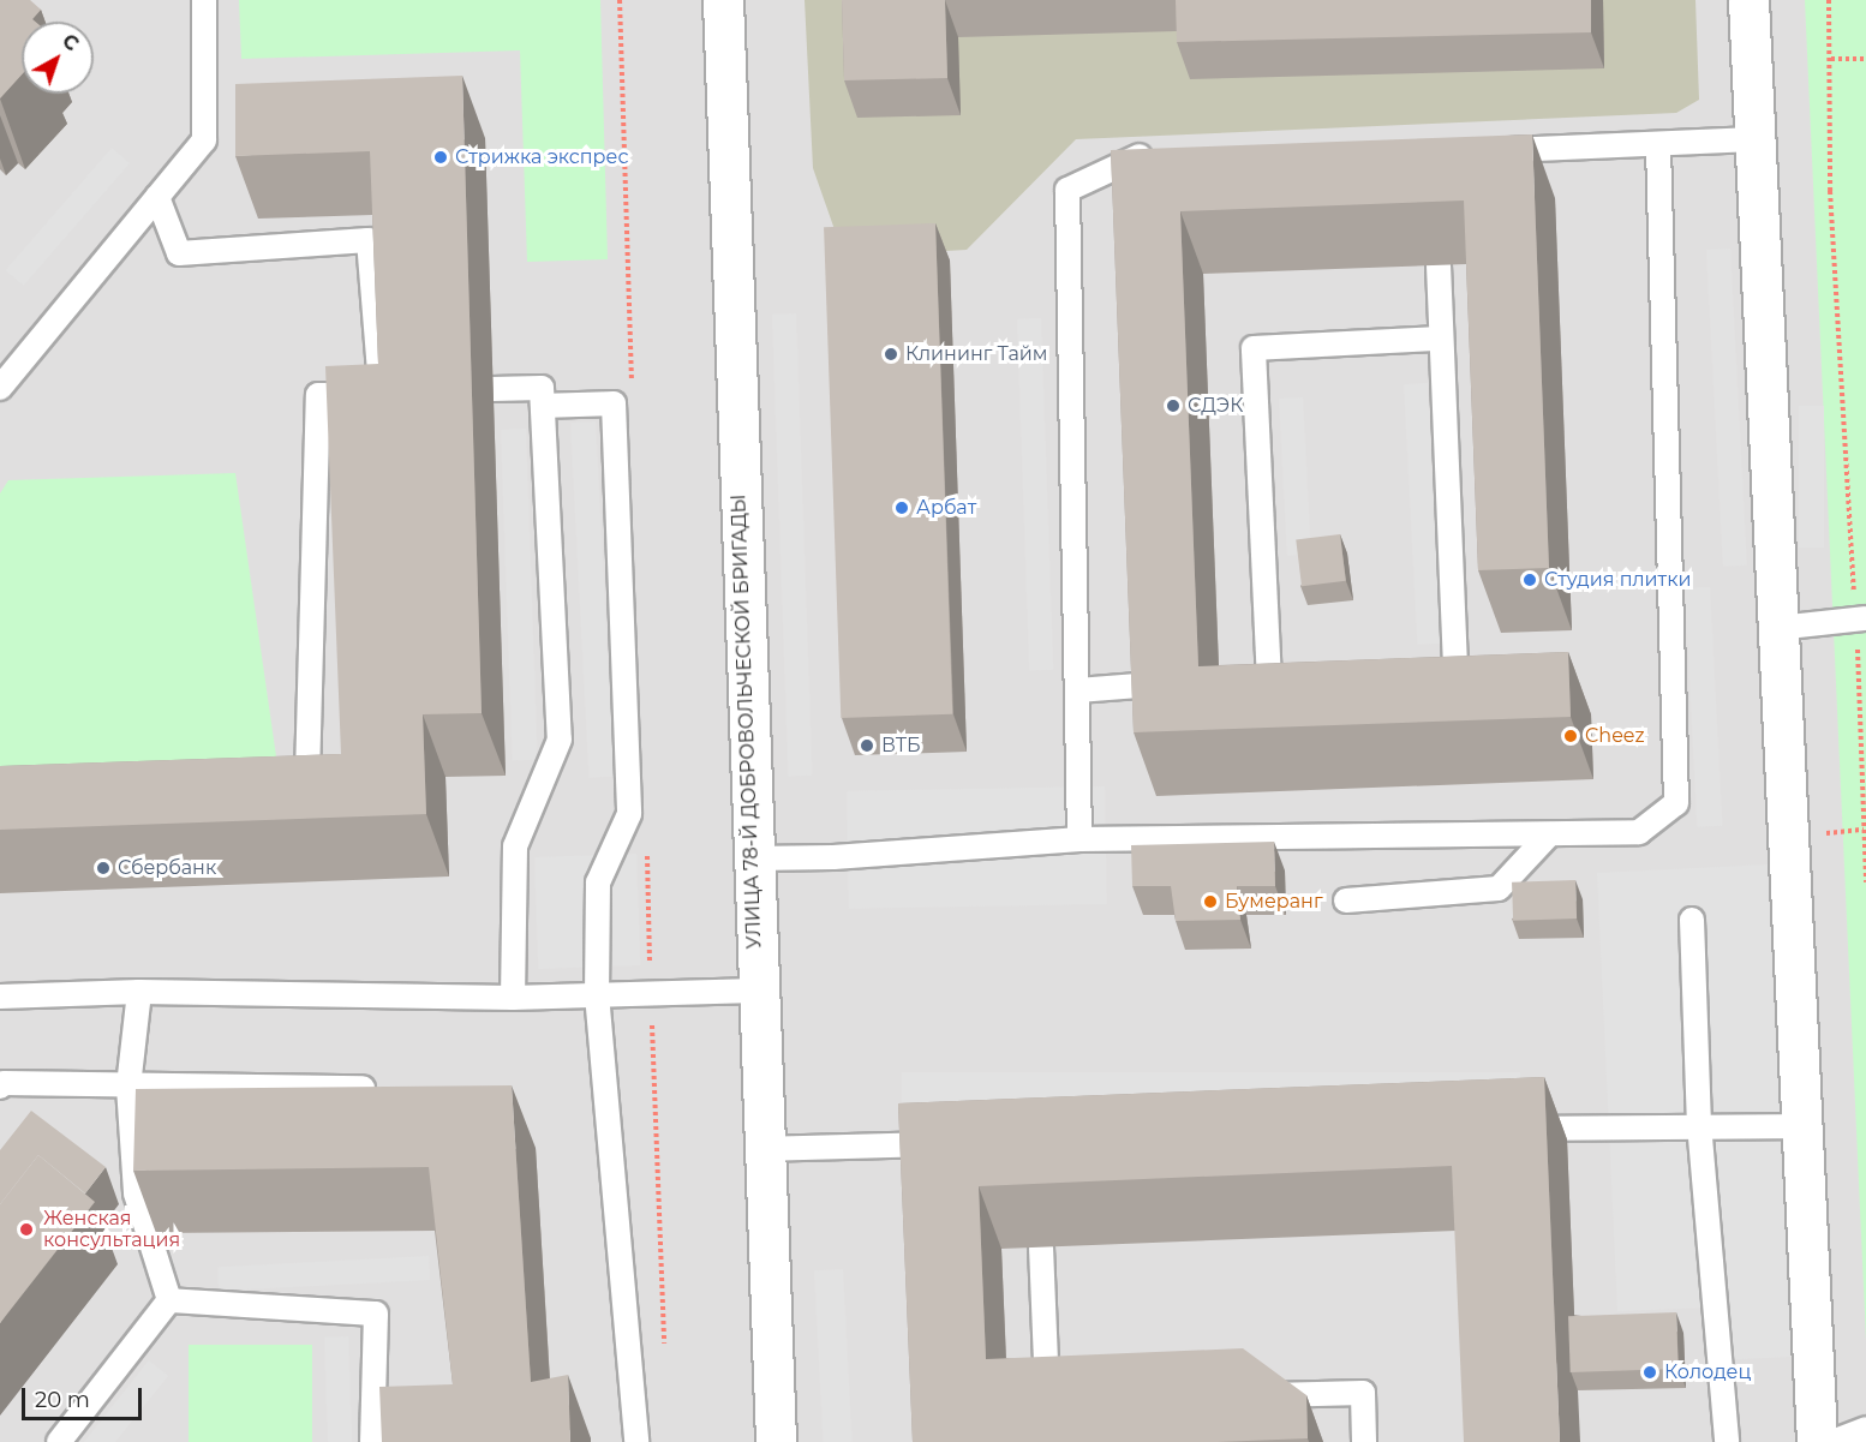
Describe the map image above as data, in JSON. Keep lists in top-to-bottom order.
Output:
{
  "streets": {
    "street": ["УЛИЦА 78-Й ДОБРОВОЛЬЧЕСКОЙ БРИГАДЫ"]
  },
  "places": [
    "Стрижка экспрес",
    "Клининг Тайм",
    "СДЭК",
    "Арбат",
    "Студия плитки",
    "Cheez",
    "ВТБ",
    "Сбербанк",
    "Бумеранг",
    "Женская консультация",
    "Колодец"
  ],
  "scale_bar": "20 m",
  "north": "top right"
}
